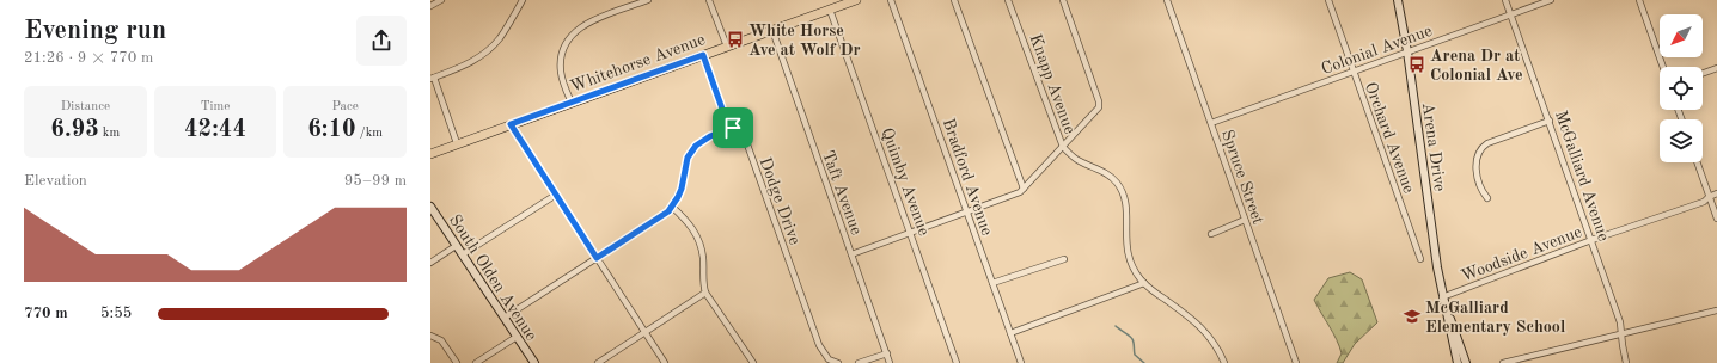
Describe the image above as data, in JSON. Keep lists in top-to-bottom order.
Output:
{
  "streets": {
    "main road": ["Whitehorse Avenue", "Arena Drive", "South Olden Avenue"],
    "street": [
      "Colonial Avenue",
      "Knapp Avenue",
      "Orchard Avenue",
      "McGalliard Avenue",
      "Bradford Avenue",
      "Spruce Street",
      "Quimby Avenue",
      "Taft Avenue",
      "Dodge Drive",
      "Woodside Avenue"
    ]
  },
  "crossings": [
    ["Colonial Avenue", "Orchard Avenue"],
    ["Colonial Avenue", "Arena Drive"],
    ["Colonial Avenue", "McGalliard Avenue"],
    ["Colonial Avenue", "Spruce Street"],
    ["Whitehorse Avenue", "Quimby Avenue"],
    ["Whitehorse Avenue", "Taft Avenue"],
    ["Whitehorse Avenue", "Dodge Drive"],
    ["Arena Drive", "Woodside Avenue"],
    ["McGalliard Avenue", "Woodside Avenue"]
  ],
  "places": {
    "bus stop": ["White Horse Ave at Wolf Dr", "Arena Dr at Colonial Ave"],
    "school or university": ["McGalliard Elementary School"]
  },
  "north": "bottom left",
  "page": {
    "heading": ["Evening run", "21:26 · 9 × 770 m"],
    "stats": [
      ["Distance", "6.93 km"],
      ["Time", "42:44"],
      ["Pace", "6:10 /km"]
    ],
    "chart": ["Elevation", "95–99 m"],
    "list": [
      {
        "name": "770 m",
        "note": "5:55"
      }
    ]
  }
}
